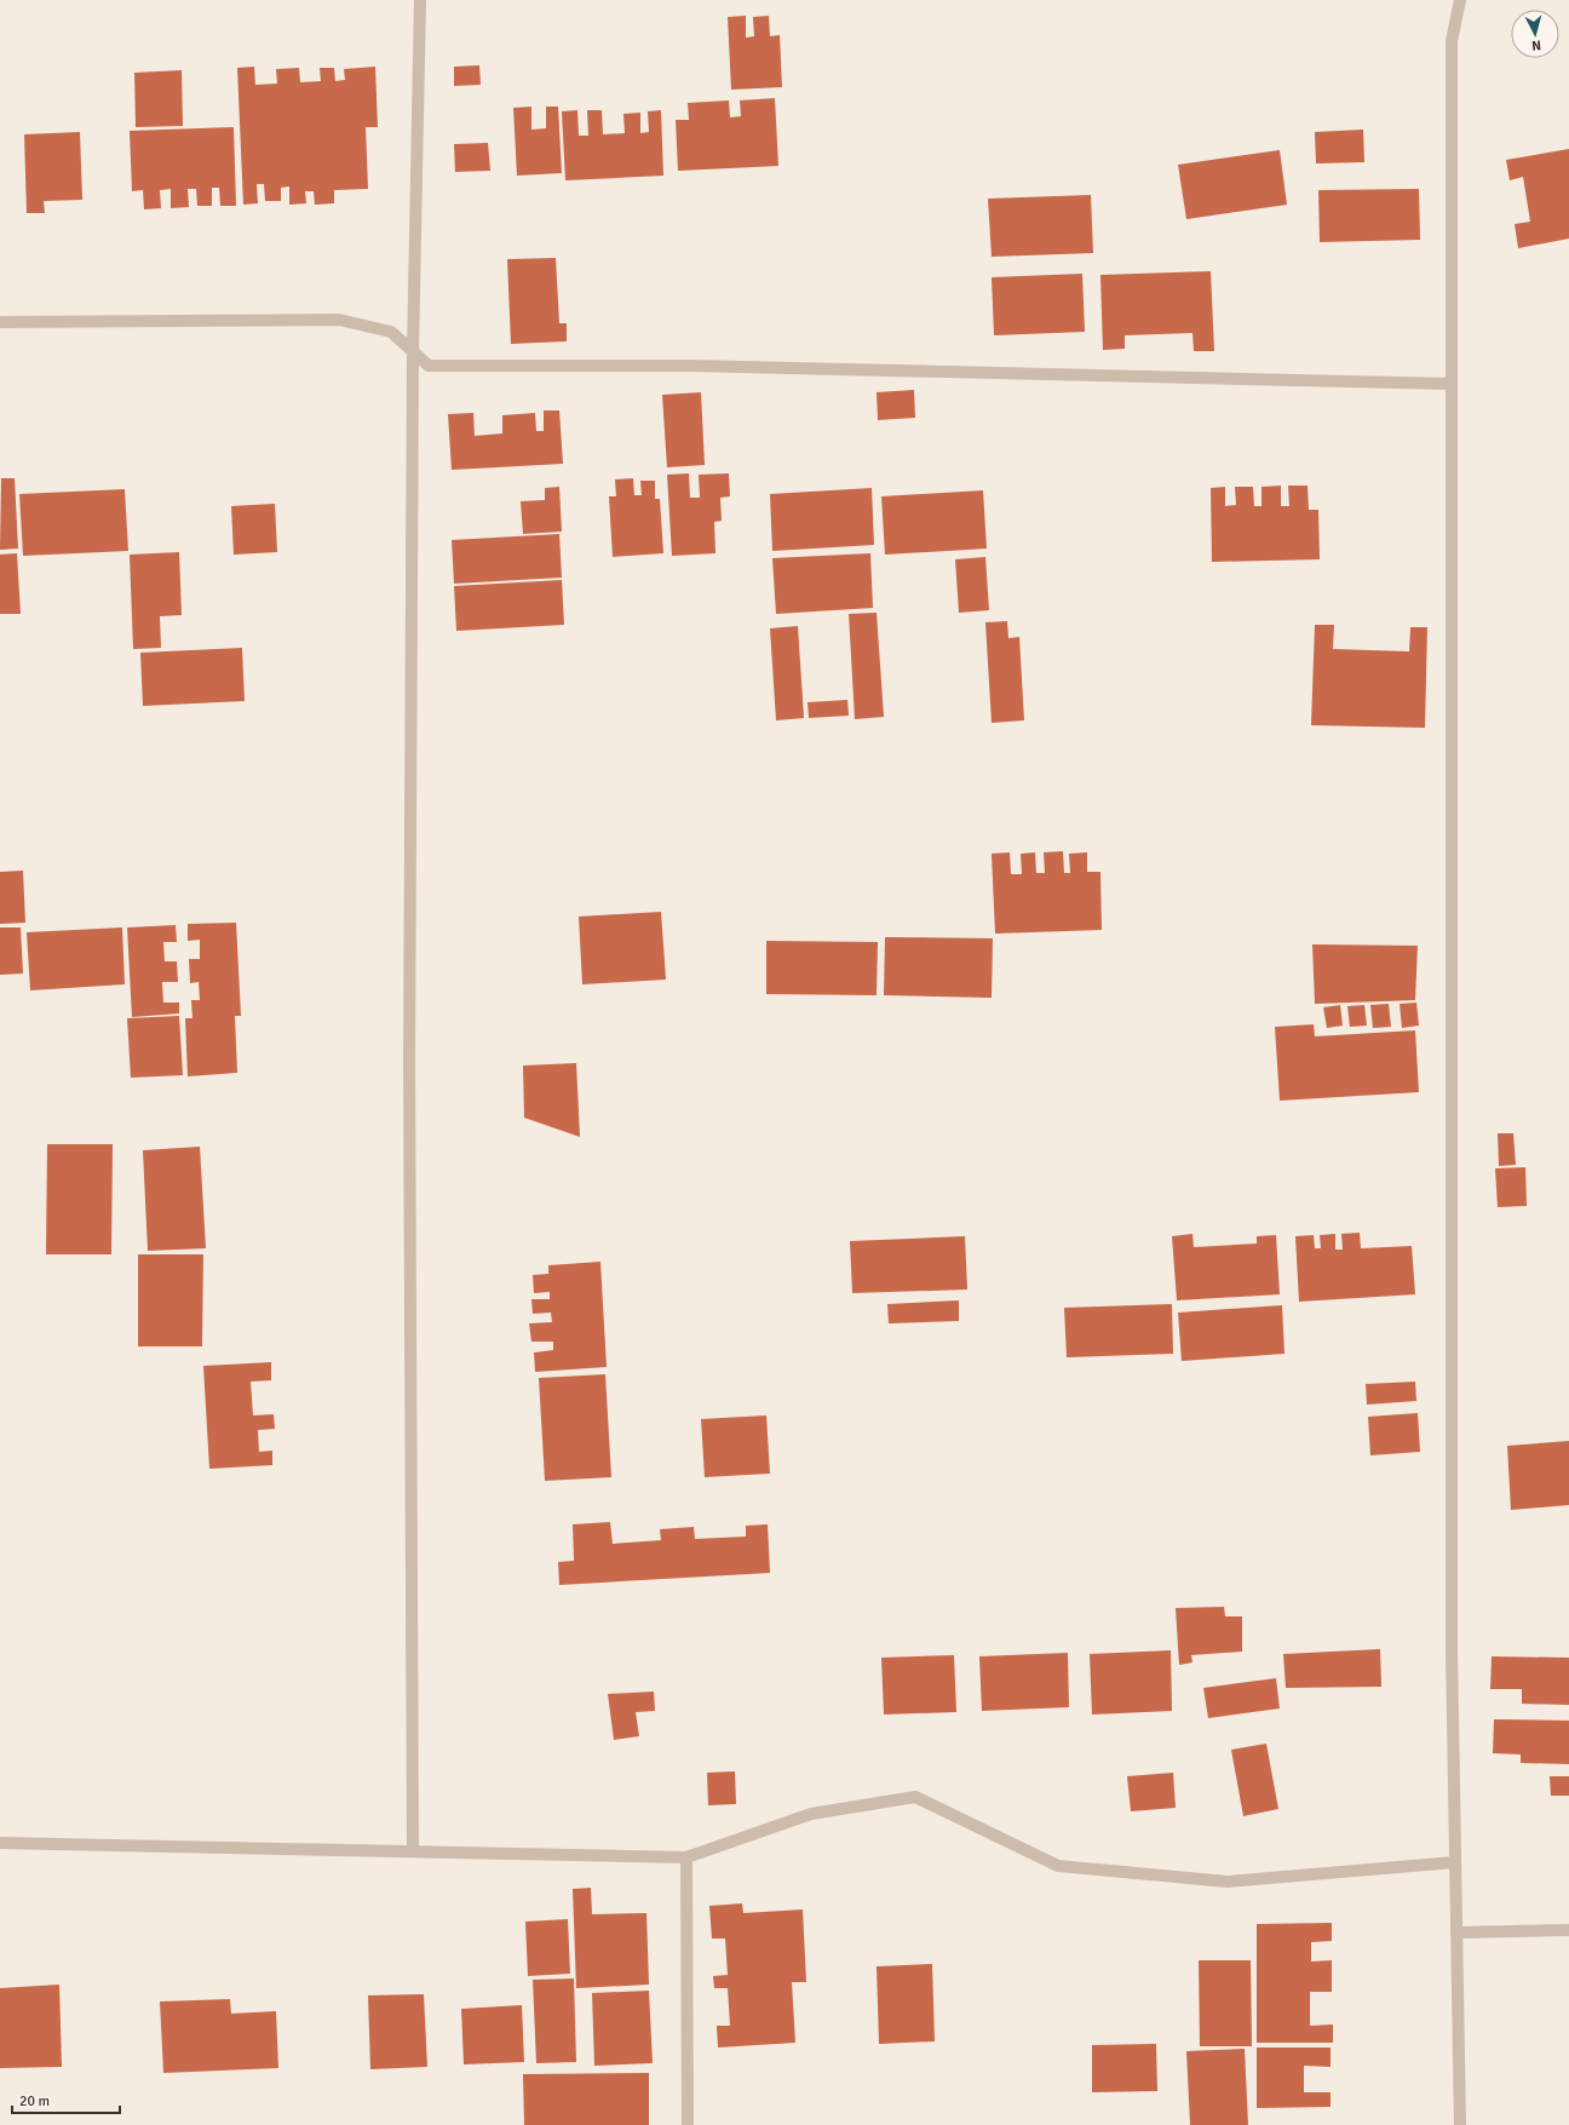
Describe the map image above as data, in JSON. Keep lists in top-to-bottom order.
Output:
{
  "scale_bar": "20 m",
  "north": "bottom"
}
